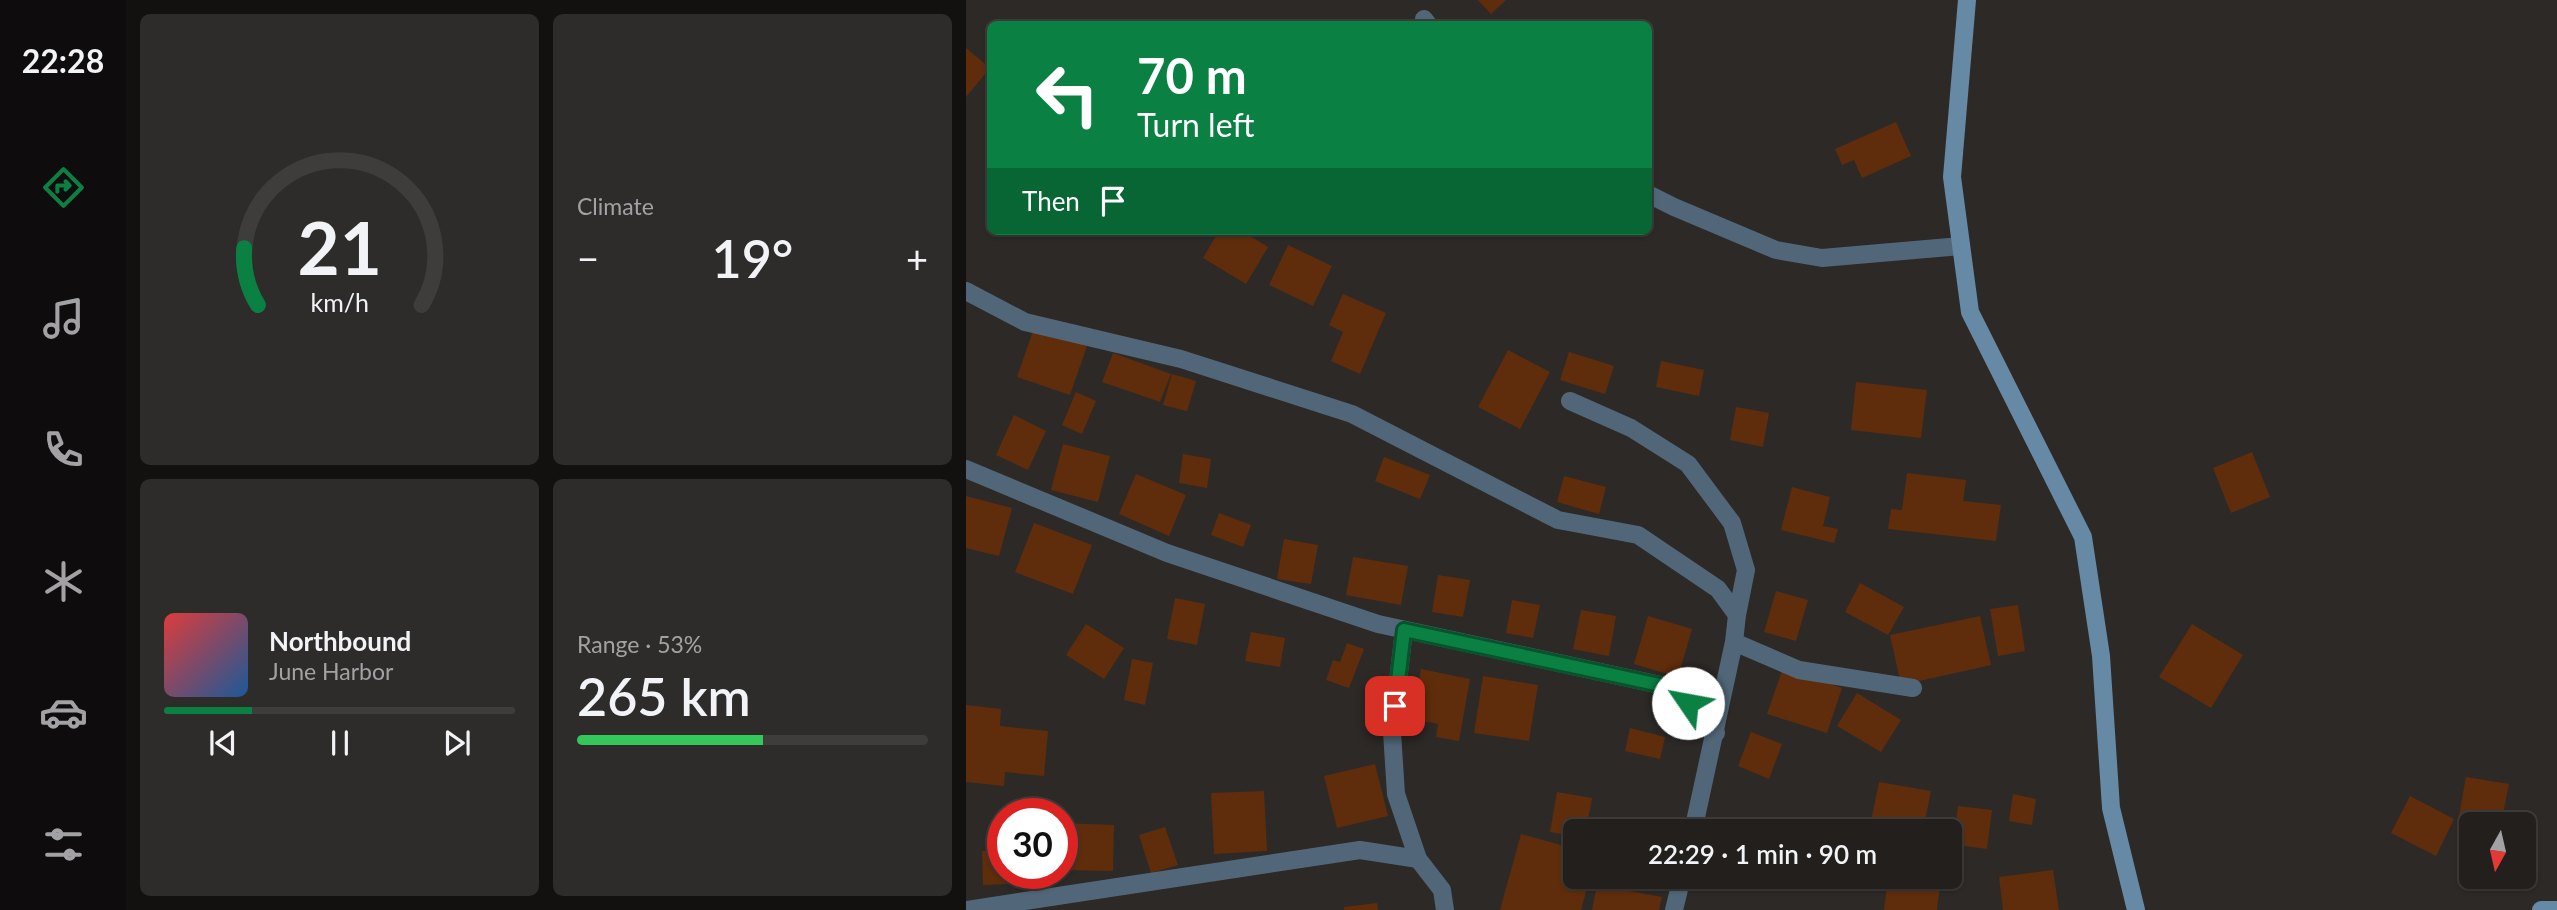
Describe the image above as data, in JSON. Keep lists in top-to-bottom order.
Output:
{
  "north": "bottom",
  "page": {
    "tabs": "22:28",
    "tile": [
      "Climate",
      ["Range · 53%", "265 km"]
    ],
    "turn": ["70 m", "Turn left"],
    "then": "Then",
    "heat": ["−", "19°", "+"],
    "song": ["Northbound", "June Harbor"],
    "limit": "30",
    "trip": "22:29 · 1 min · 90 m",
    "gauge": ["21", "km/h"]
  }
}
